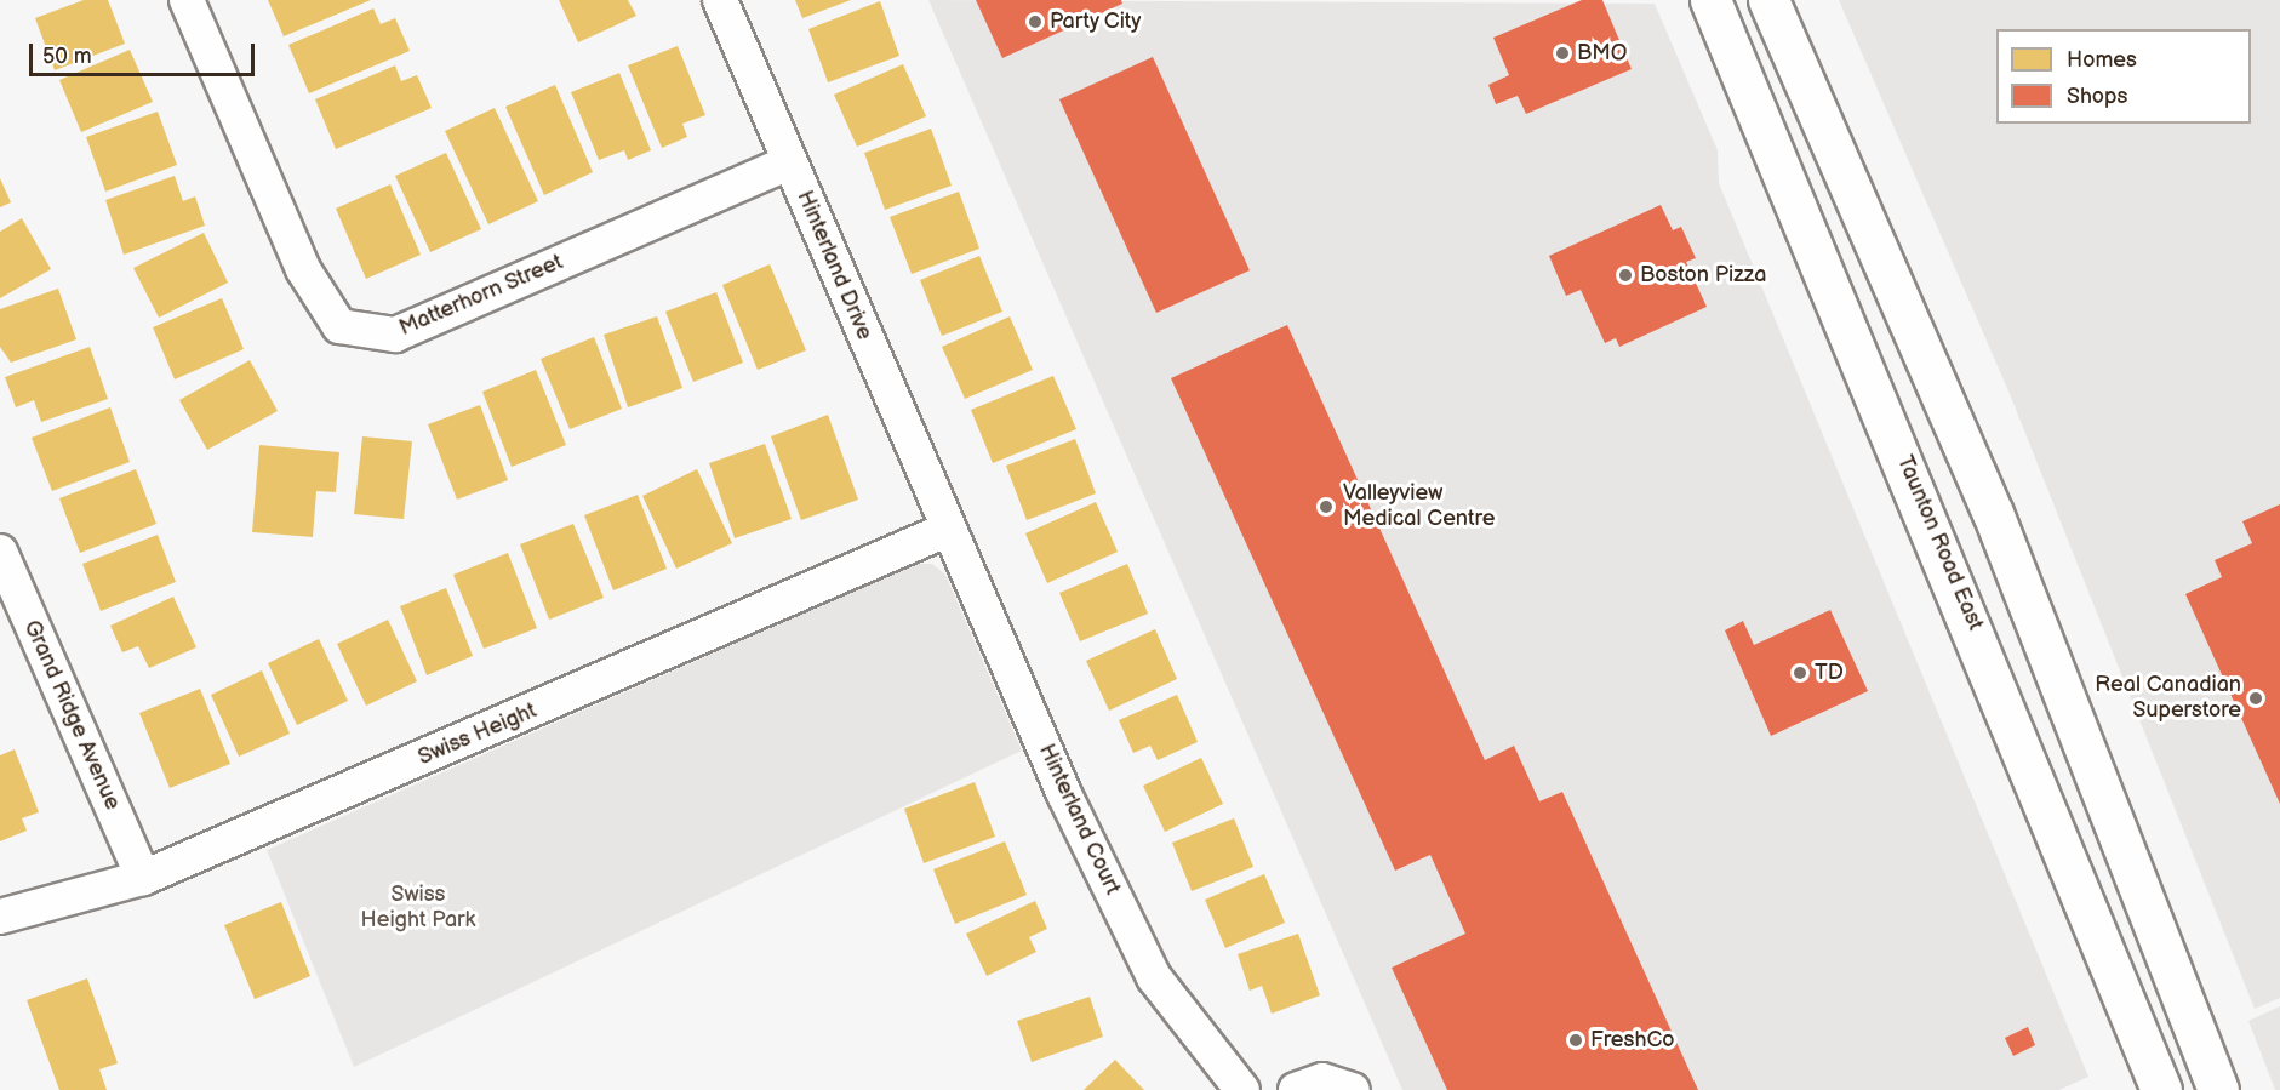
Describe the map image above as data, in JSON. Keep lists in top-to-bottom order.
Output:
{
  "streets": {
    "main road": ["Taunton Road East"],
    "street": [
      "Hinterland Drive",
      "Matterhorn Street",
      "Grand Ridge Avenue",
      "Swiss Height",
      "Hinterland Court"
    ]
  },
  "crossings": [
    ["Hinterland Drive", "Matterhorn Street"],
    ["Hinterland Drive", "Swiss Height"],
    ["Hinterland Drive", "Hinterland Court"],
    ["Grand Ridge Avenue", "Swiss Height"],
    ["Swiss Height", "Hinterland Court"]
  ],
  "parks": ["Swiss Height Park"],
  "places": [
    "Party City",
    "BMO",
    "Boston Pizza",
    "Valleyview Medical Centre",
    "TD",
    "Real Canadian Superstore",
    "FreshCo"
  ],
  "legend": ["Homes", "Shops"],
  "scale_bar": "50 m"
}
